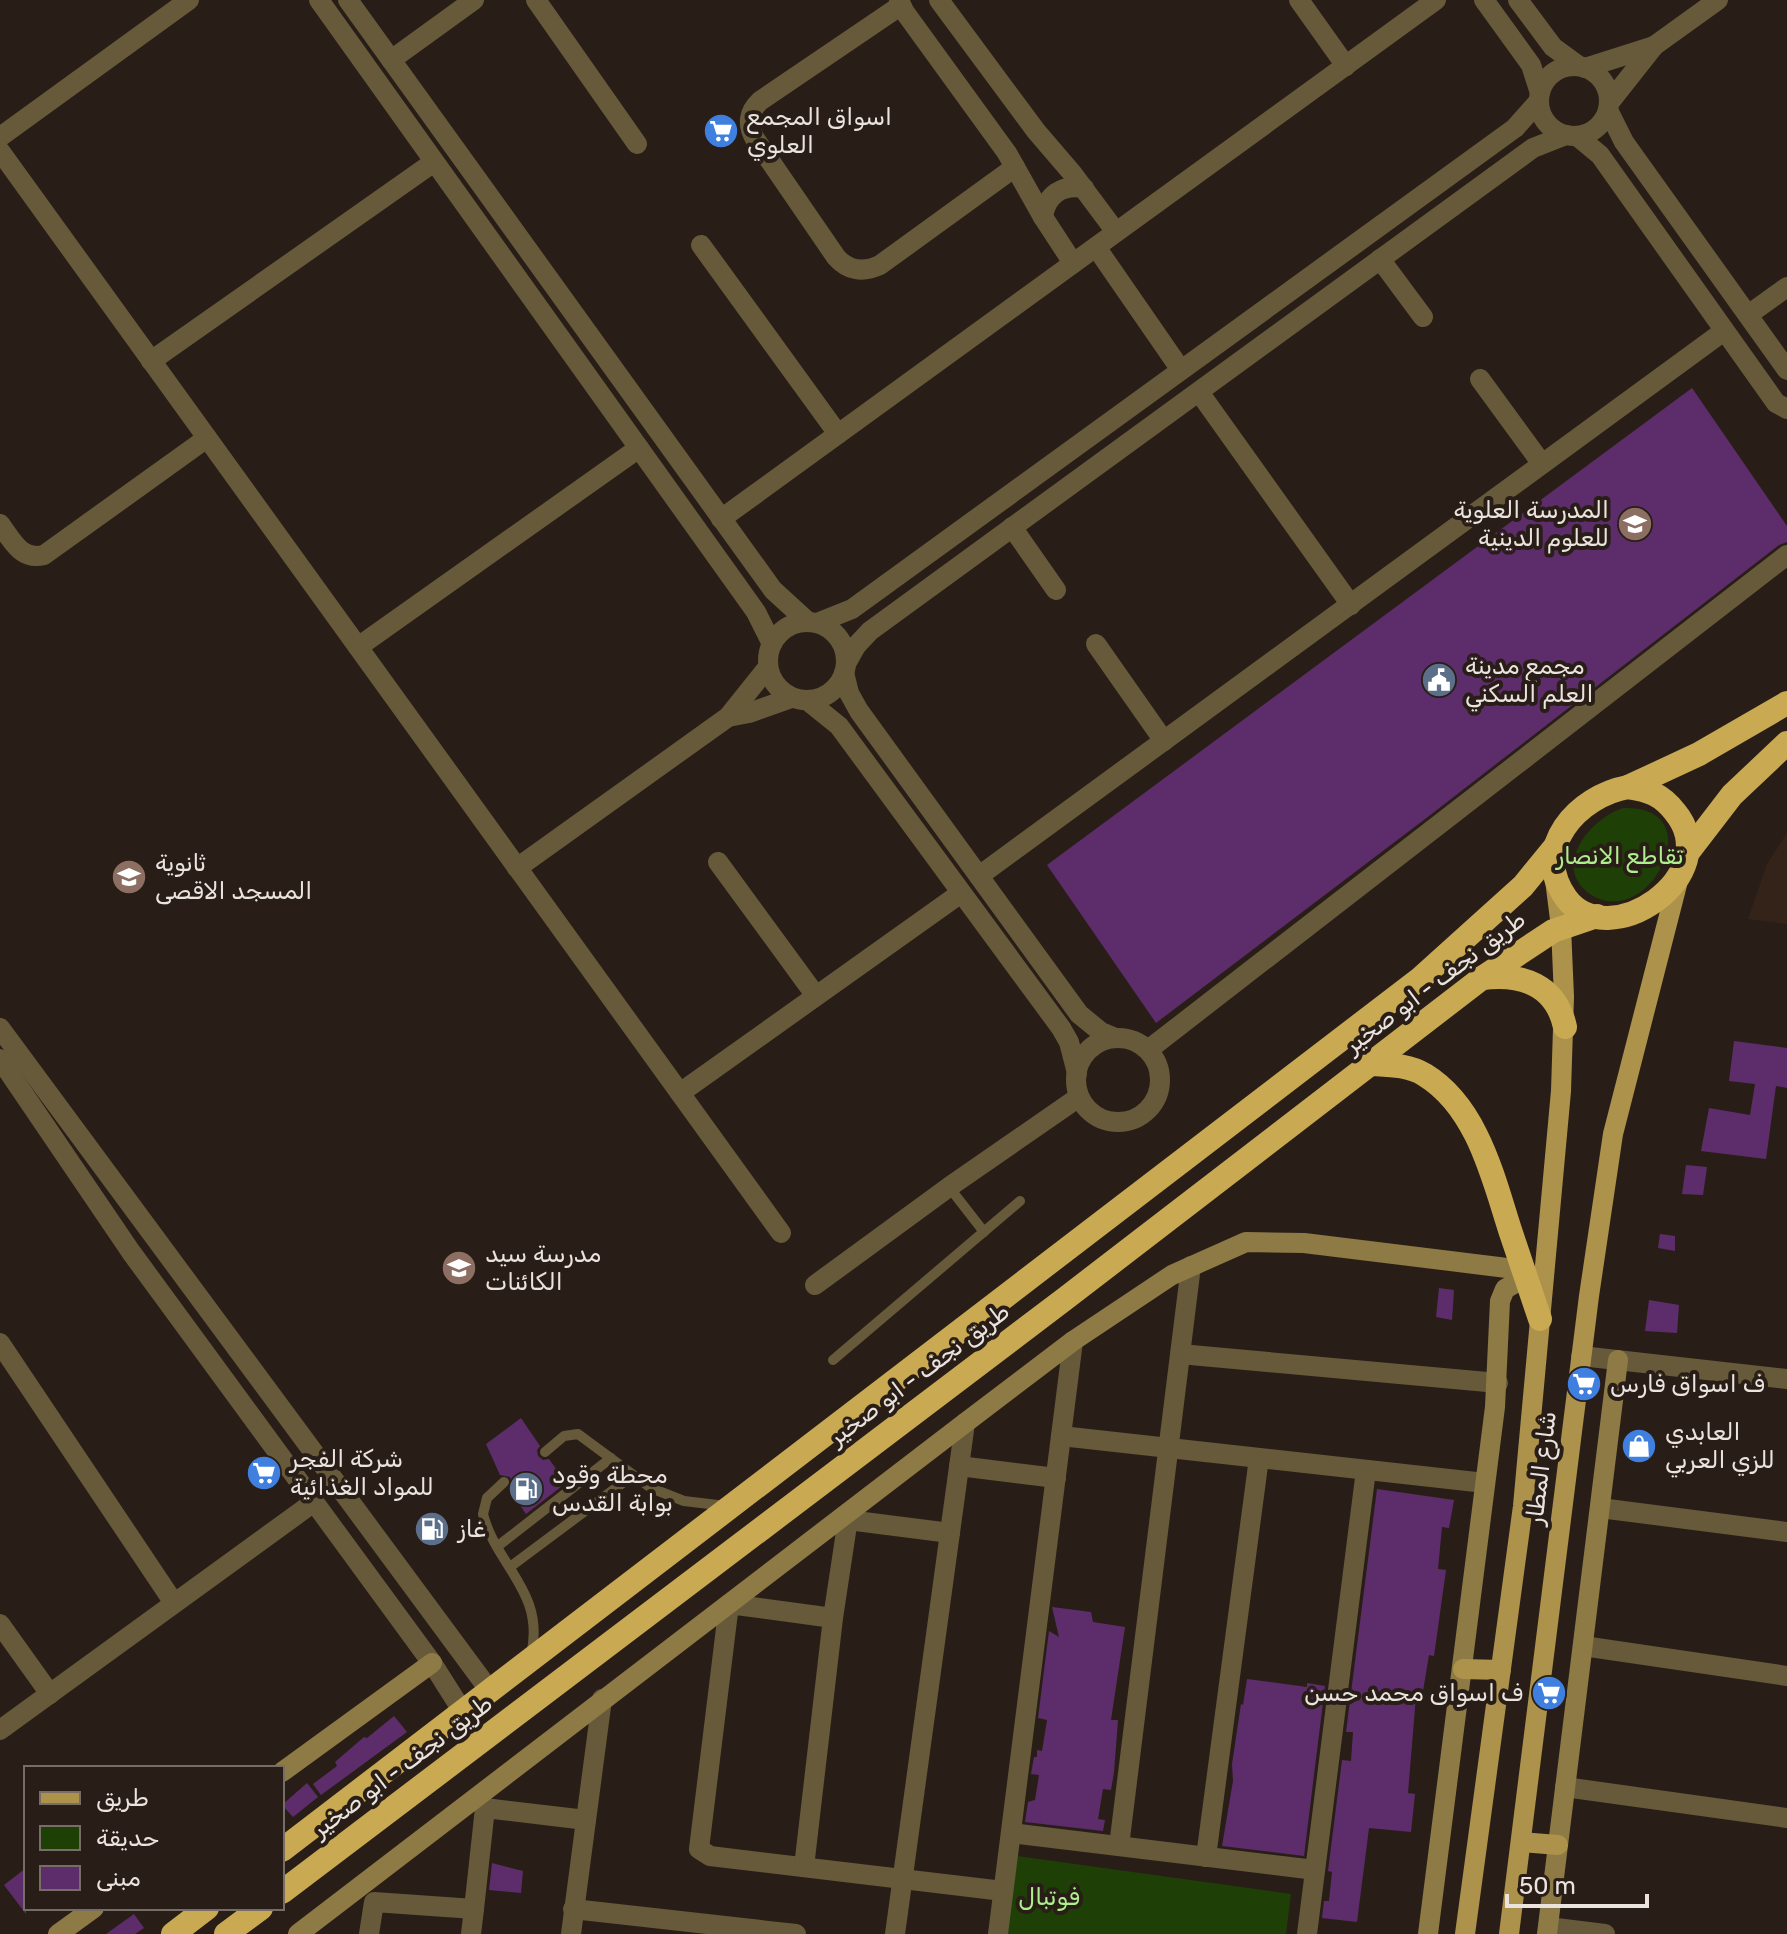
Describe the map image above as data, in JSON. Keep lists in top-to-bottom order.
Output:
{
  "streets": {
    "highway": ["طريق نجف - ابو صخير"],
    "main road": ["شارع المطار"]
  },
  "crossings": [
    ["طريق نجف - ابو صخير", "شارع المطار"]
  ],
  "parks": ["تقاطع الانصار", "فوتبال"],
  "places": {
    "supermarket": [
      "اسواق المجمع العلوي",
      "ف اسواق فارس",
      "شركة الفجر للمواد الغذائية",
      "ف اسواق محمد حسن"
    ],
    "school or university": ["المدرسة العلوية للعلوم الدينية", "ثانوية المسجد الاقصى", "مدرسة سيد الكائنات"],
    "public building": ["مجمع مدينة العلم السكني"],
    "shop": ["العابدي للزي العربي"],
    "fuel station": ["محطة وقود بوابة القدس", "غاز"]
  },
  "legend": ["طريق", "حديقة", "مبنى"],
  "scale_bar": "50 m"
}
